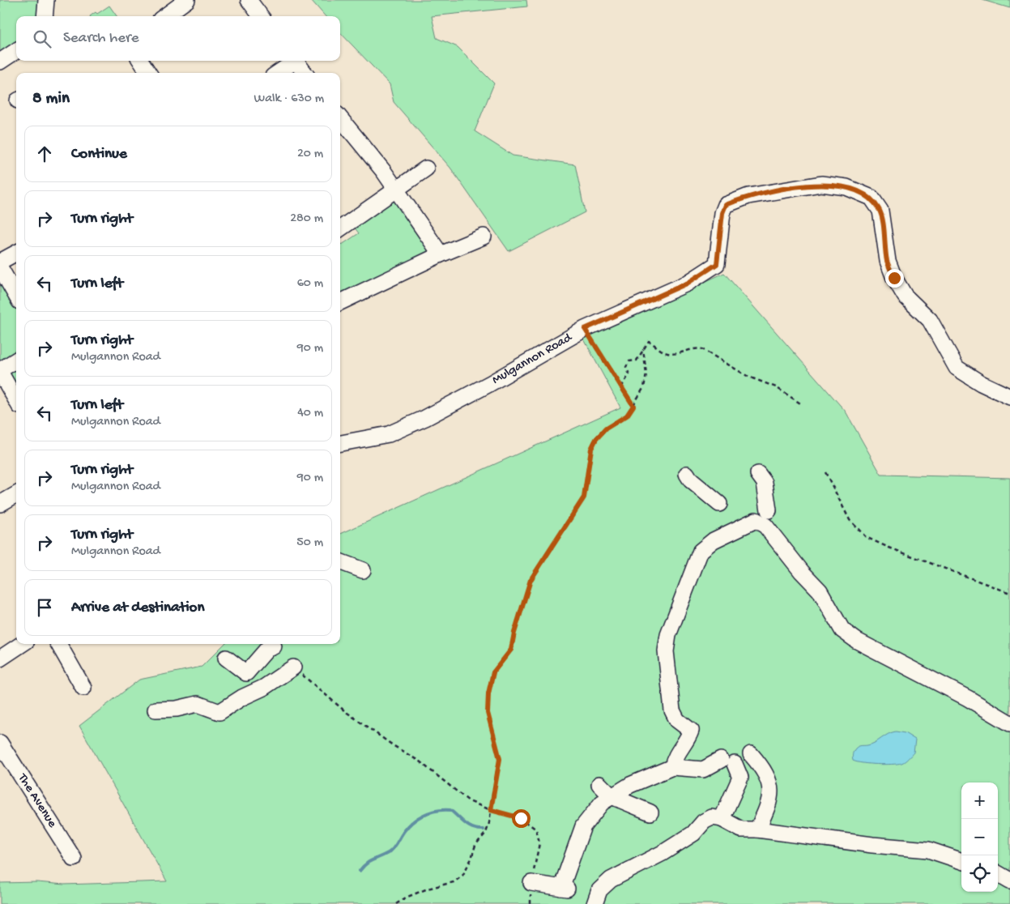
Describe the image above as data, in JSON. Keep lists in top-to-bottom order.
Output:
{
  "streets": {
    "street": ["Mulgannon Road", "The Avenue"]
  },
  "page": {
    "search": "Search here",
    "heading": ["8 min", "Walk · 630 m"],
    "list": [
      ["Continue", "20 m"],
      ["Turn right", "280 m"],
      ["Turn left", "60 m"],
      ["Turn right", "Mulgannon Road", "90 m"],
      ["Turn left", "Mulgannon Road", "40 m"],
      ["Turn right", "Mulgannon Road", "90 m"],
      ["Turn right", "Mulgannon Road", "50 m"],
      "Arrive at destination"
    ],
    "map_buttons": ["+", "−"]
  }
}
